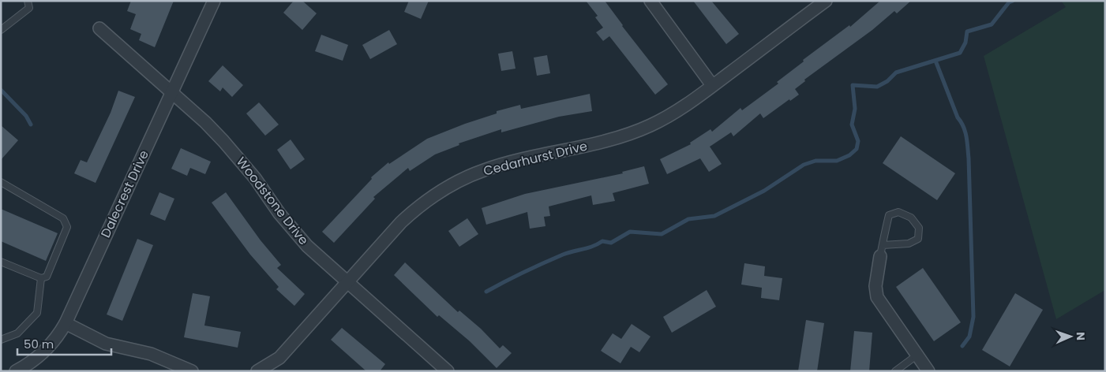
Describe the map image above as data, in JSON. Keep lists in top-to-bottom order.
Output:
{
  "streets": {
    "street": ["Cedarhurst Drive", "Dalecrest Drive", "Woodstone Drive"]
  },
  "crossings": [
    ["Cedarhurst Drive", "Woodstone Drive"],
    ["Dalecrest Drive", "Woodstone Drive"]
  ],
  "scale_bar": "50 m",
  "north": "right"
}
